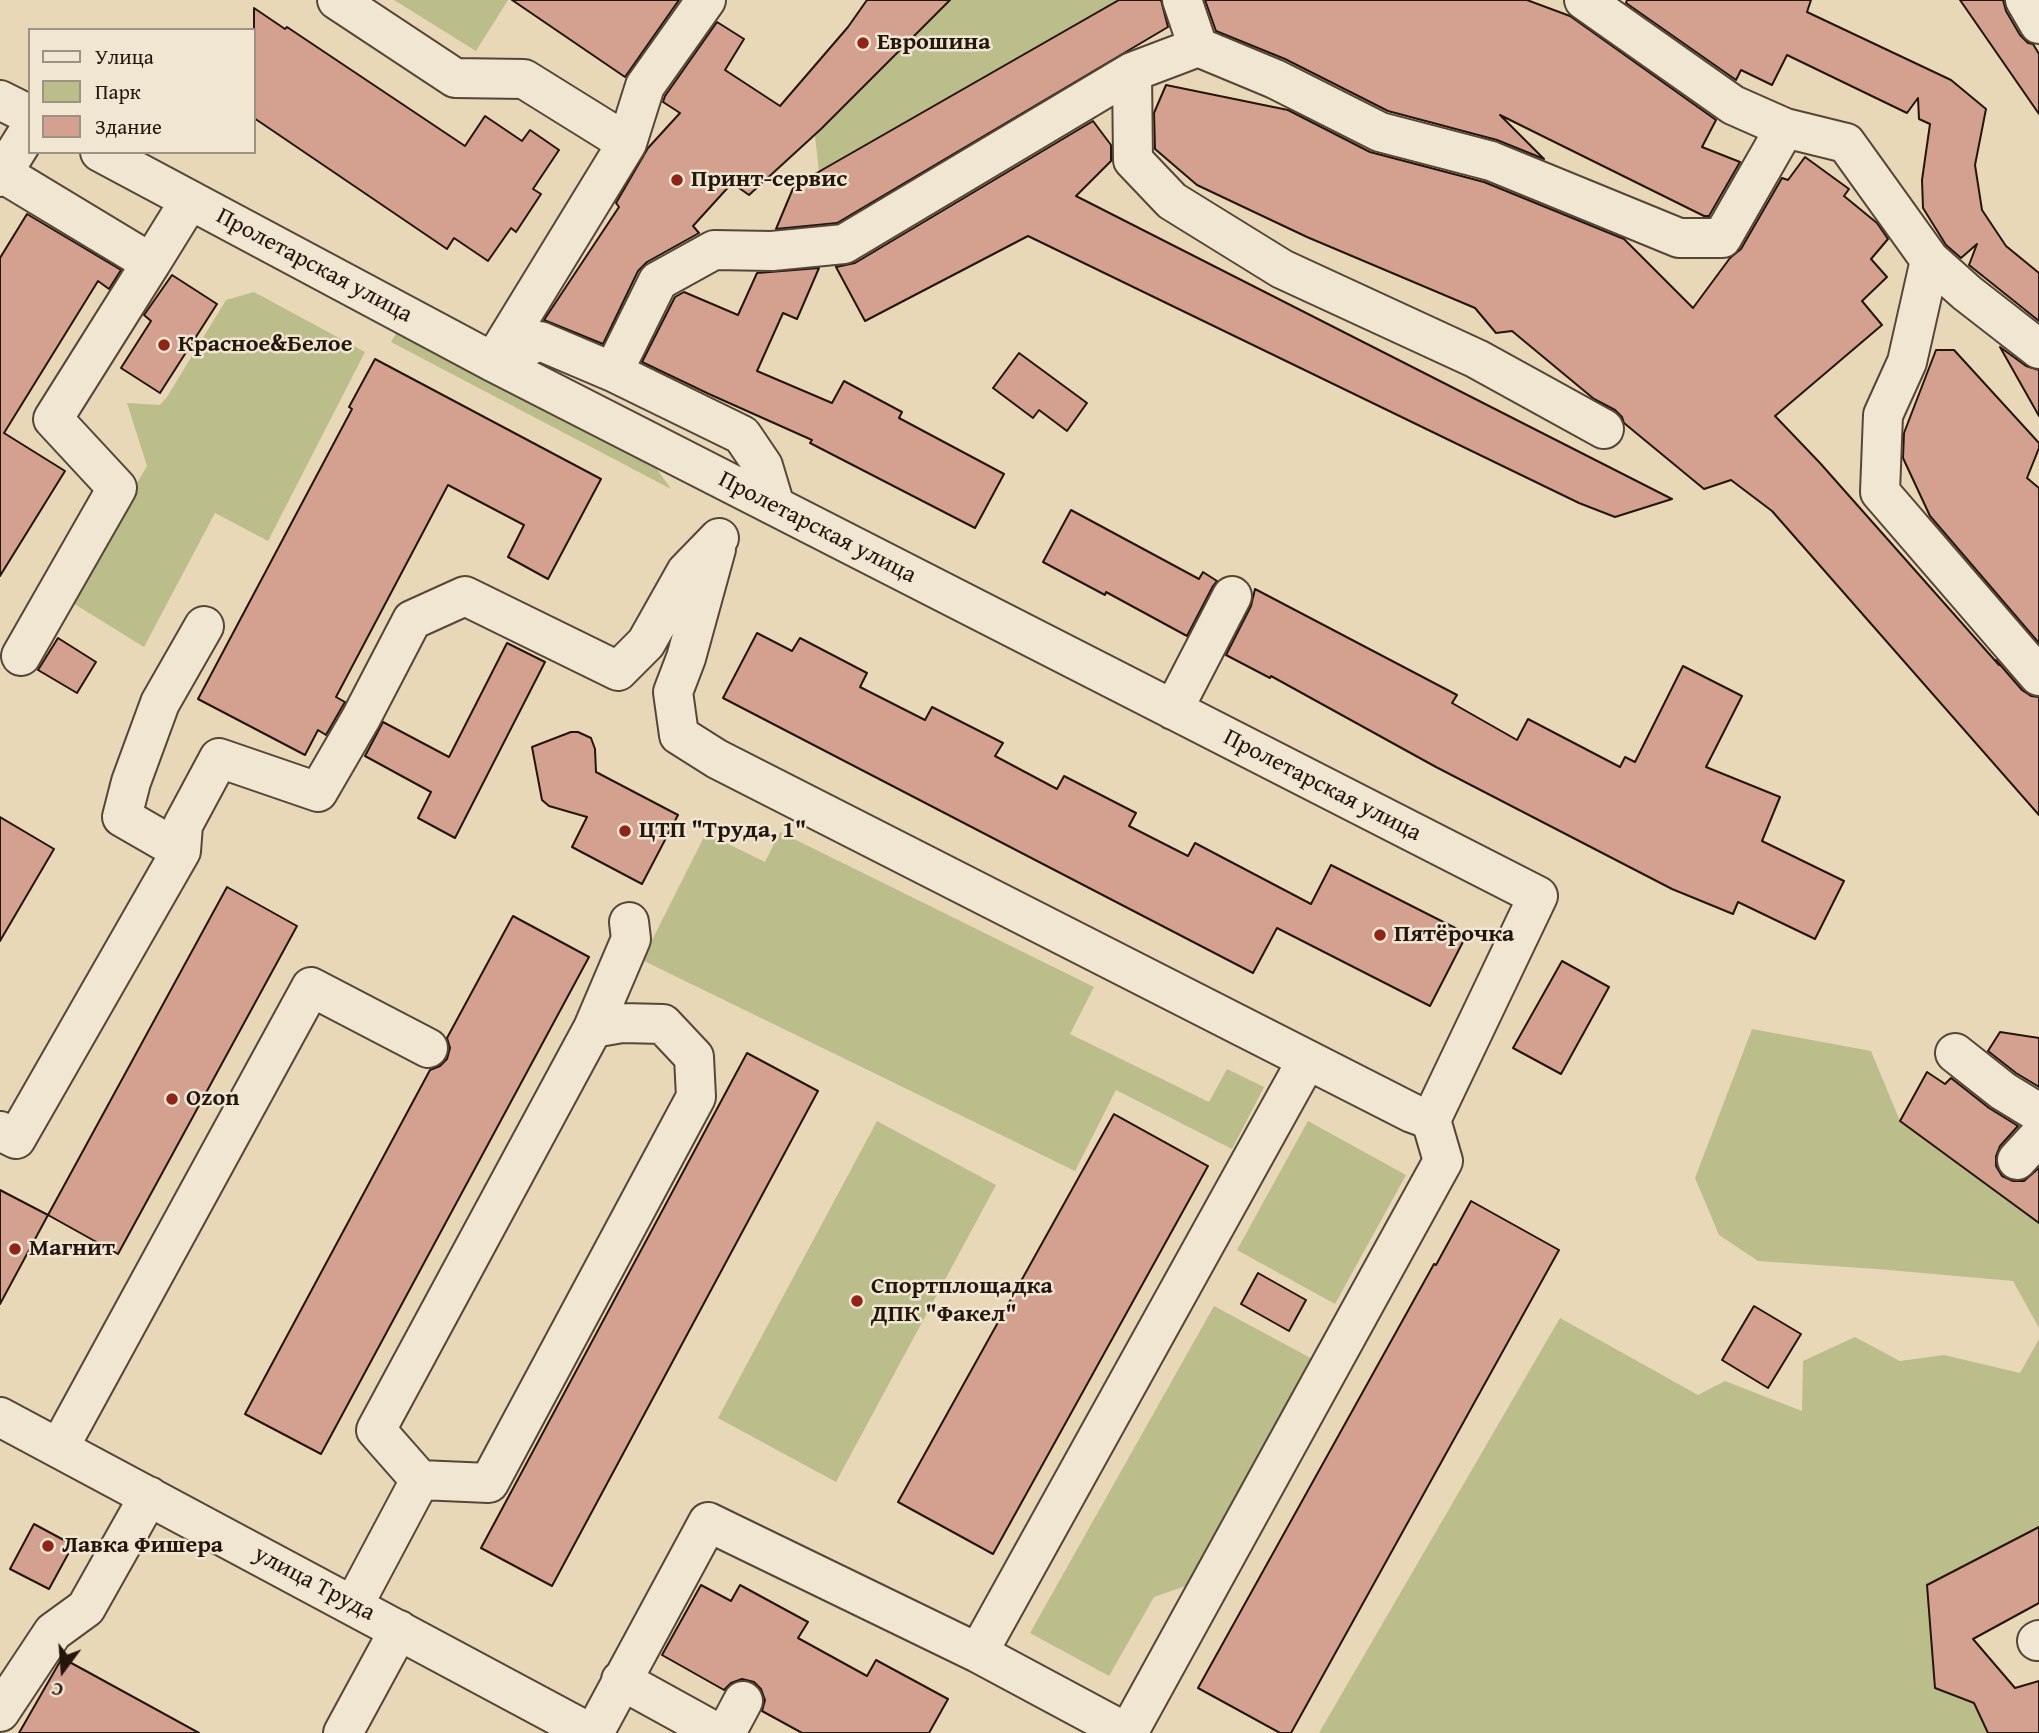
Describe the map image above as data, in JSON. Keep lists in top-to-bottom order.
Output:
{
  "streets": {
    "street": ["Пролетарская улица", "улица Труда"]
  },
  "places": [
    "Еврошина",
    "Принт-сервис",
    "Красное&Белое",
    "ЦТП \"Труда, 1\"",
    "Пятёрочка",
    "Ozon",
    "Магнит",
    "Спортплощадка ДПК \"Факел\"",
    "Лавка Фишера"
  ],
  "legend": ["Улица", "Парк", "Здание"],
  "north": "bottom"
}
